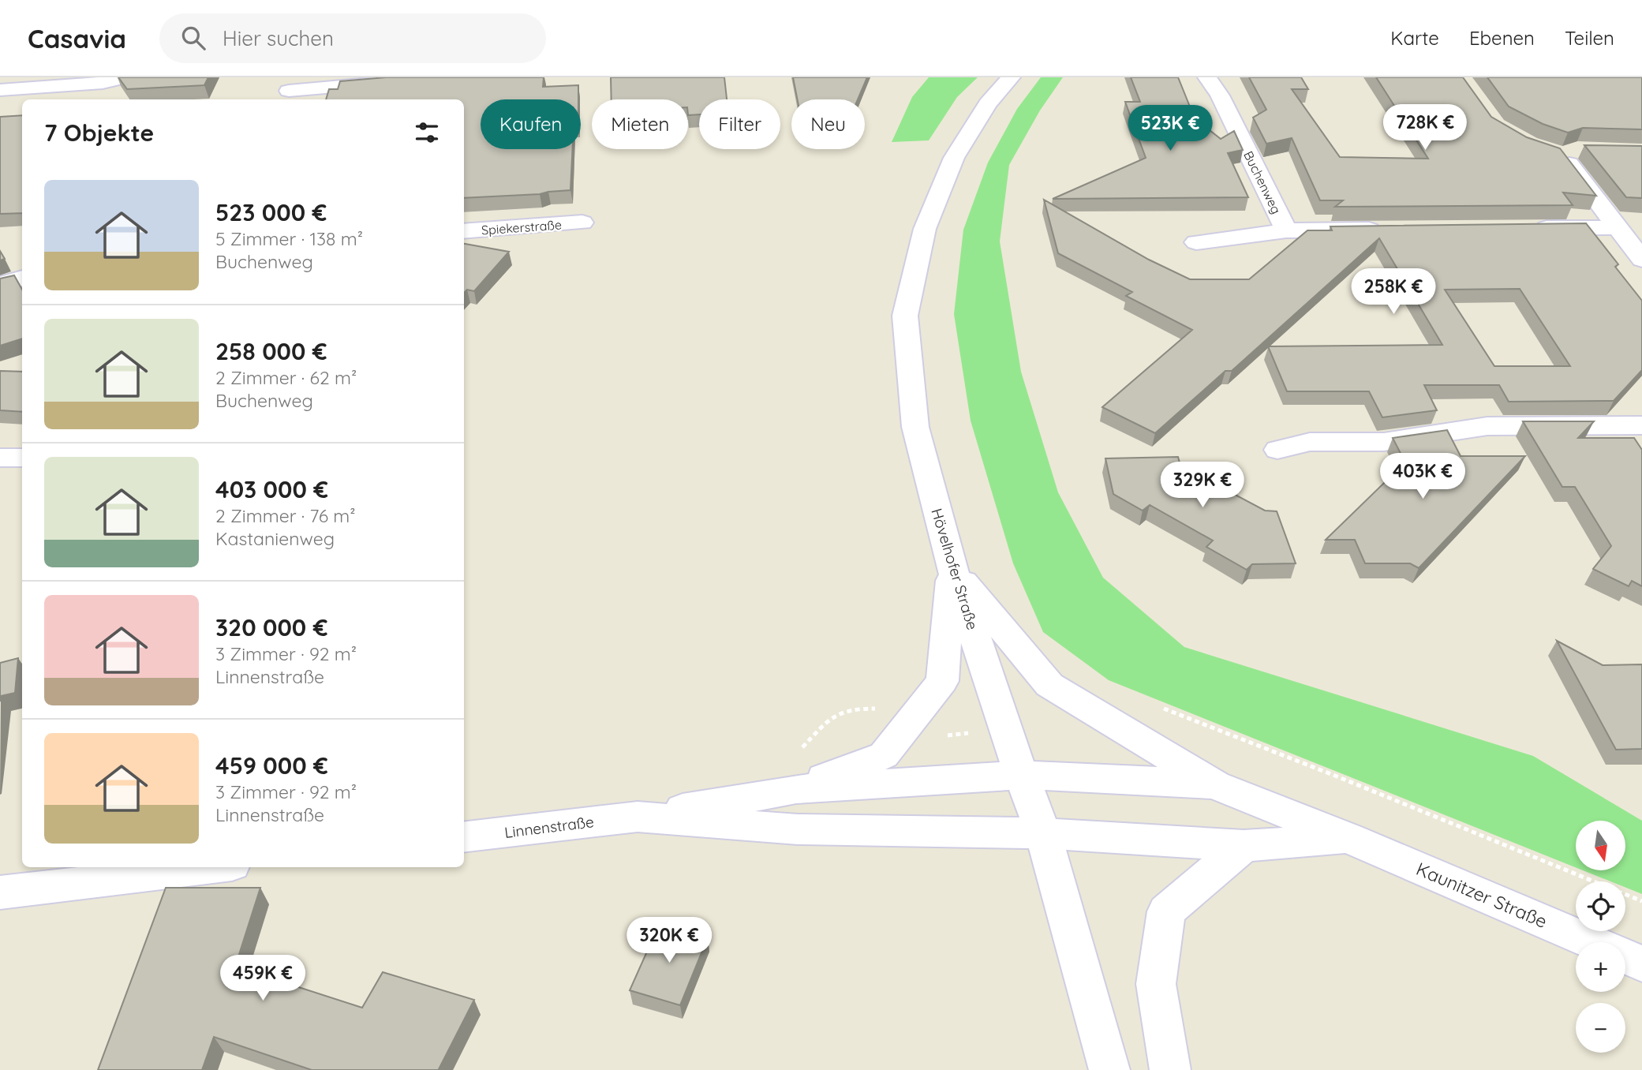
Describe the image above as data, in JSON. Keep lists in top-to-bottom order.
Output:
{
  "streets": {
    "main road": [
      "Buchenweg",
      "Spiekerstraße",
      "Hövelhofer Straße",
      "Linnenstraße",
      "Kaunitzer Straße"
    ]
  },
  "north": "bottom",
  "page": {
    "header": "Casavia",
    "search": "Hier suchen",
    "nav": ["Karte", "Ebenen", "Teilen"],
    "chip": [
      "Kaufen",
      "Mieten",
      "Filter",
      "Neu"
    ],
    "heading": "7 Objekte",
    "price": [
      "728K €",
      "523K €",
      "258K €",
      "403K €",
      "329K €",
      "320K €",
      "459K €"
    ],
    "list": [
      {
        "name": "523 000 €",
        "note": "5 Zimmer · 138 m² · Buchenweg"
      },
      {
        "name": "258 000 €",
        "note": "2 Zimmer · 62 m² · Buchenweg"
      },
      {
        "name": "403 000 €",
        "note": "2 Zimmer · 76 m² · Kastanienweg"
      },
      {
        "name": "320 000 €",
        "note": "3 Zimmer · 92 m² · Linnenstraße"
      },
      {
        "name": "459 000 €",
        "note": "3 Zimmer · 92 m² · Linnenstraße"
      }
    ],
    "map_buttons": ["+", "−"]
  }
}
